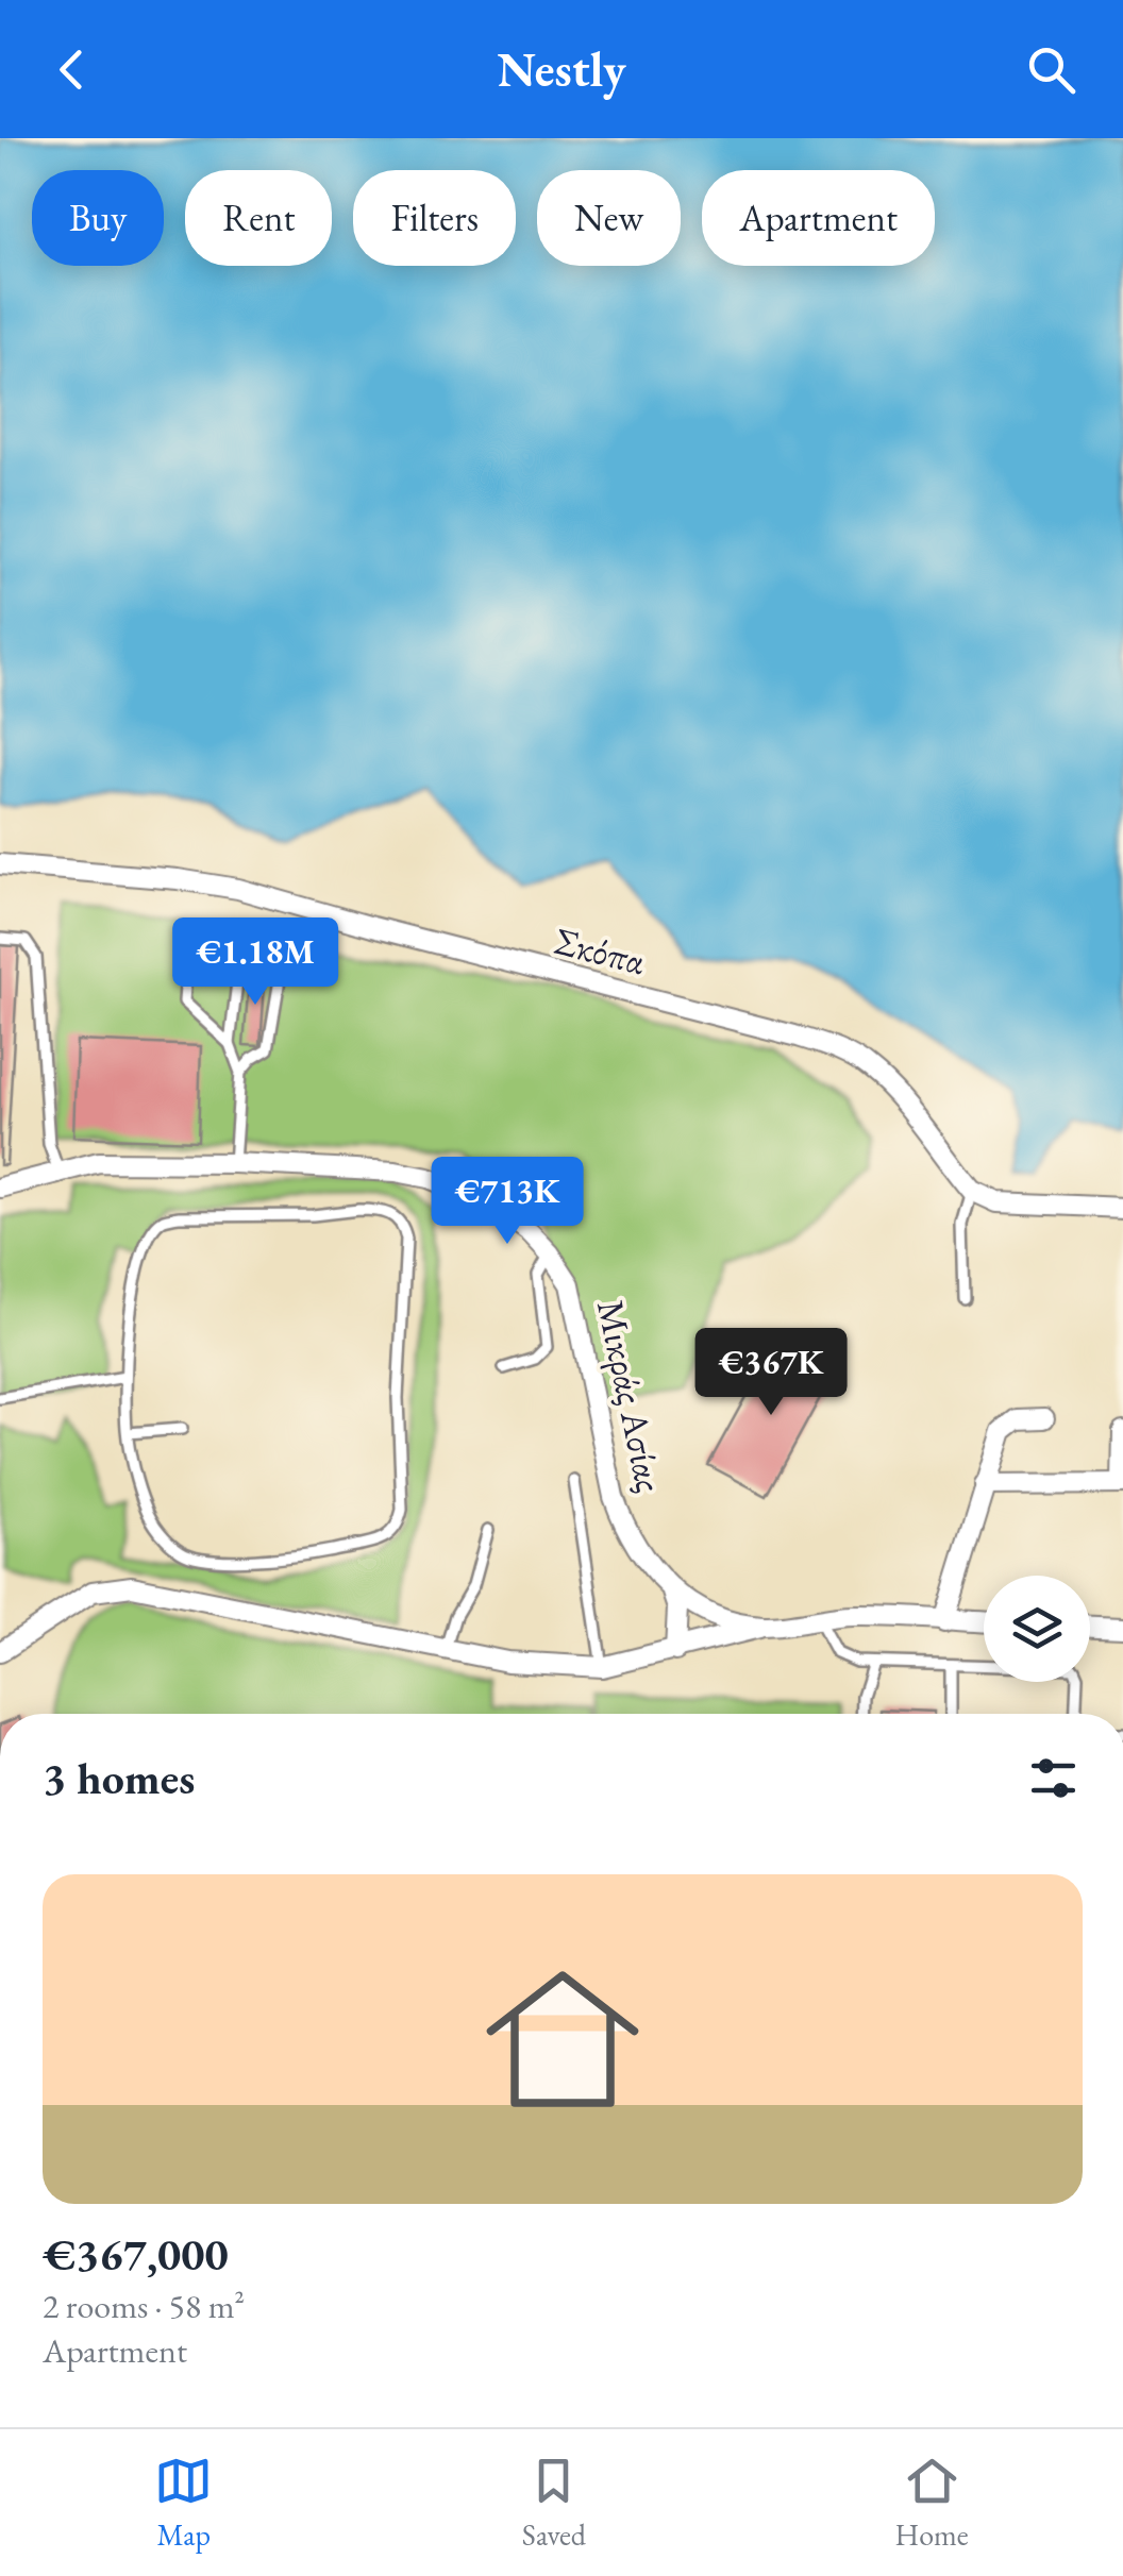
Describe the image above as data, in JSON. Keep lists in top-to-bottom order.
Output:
{
  "streets": {
    "street": ["Σκόπα", "Μικράς Ασίας"]
  },
  "page": {
    "header": "Nestly",
    "chip": [
      "Buy",
      "Rent",
      "Filters",
      "New",
      "Apartment"
    ],
    "price": ["€1.18M", "€713K", "€367K"],
    "heading": "3 homes",
    "list": [
      {
        "name": "€367,000",
        "note": "2 rooms · 58 m² · Apartment"
      }
    ],
    "tabs": ["Map", "Saved", "Home"]
  }
}
